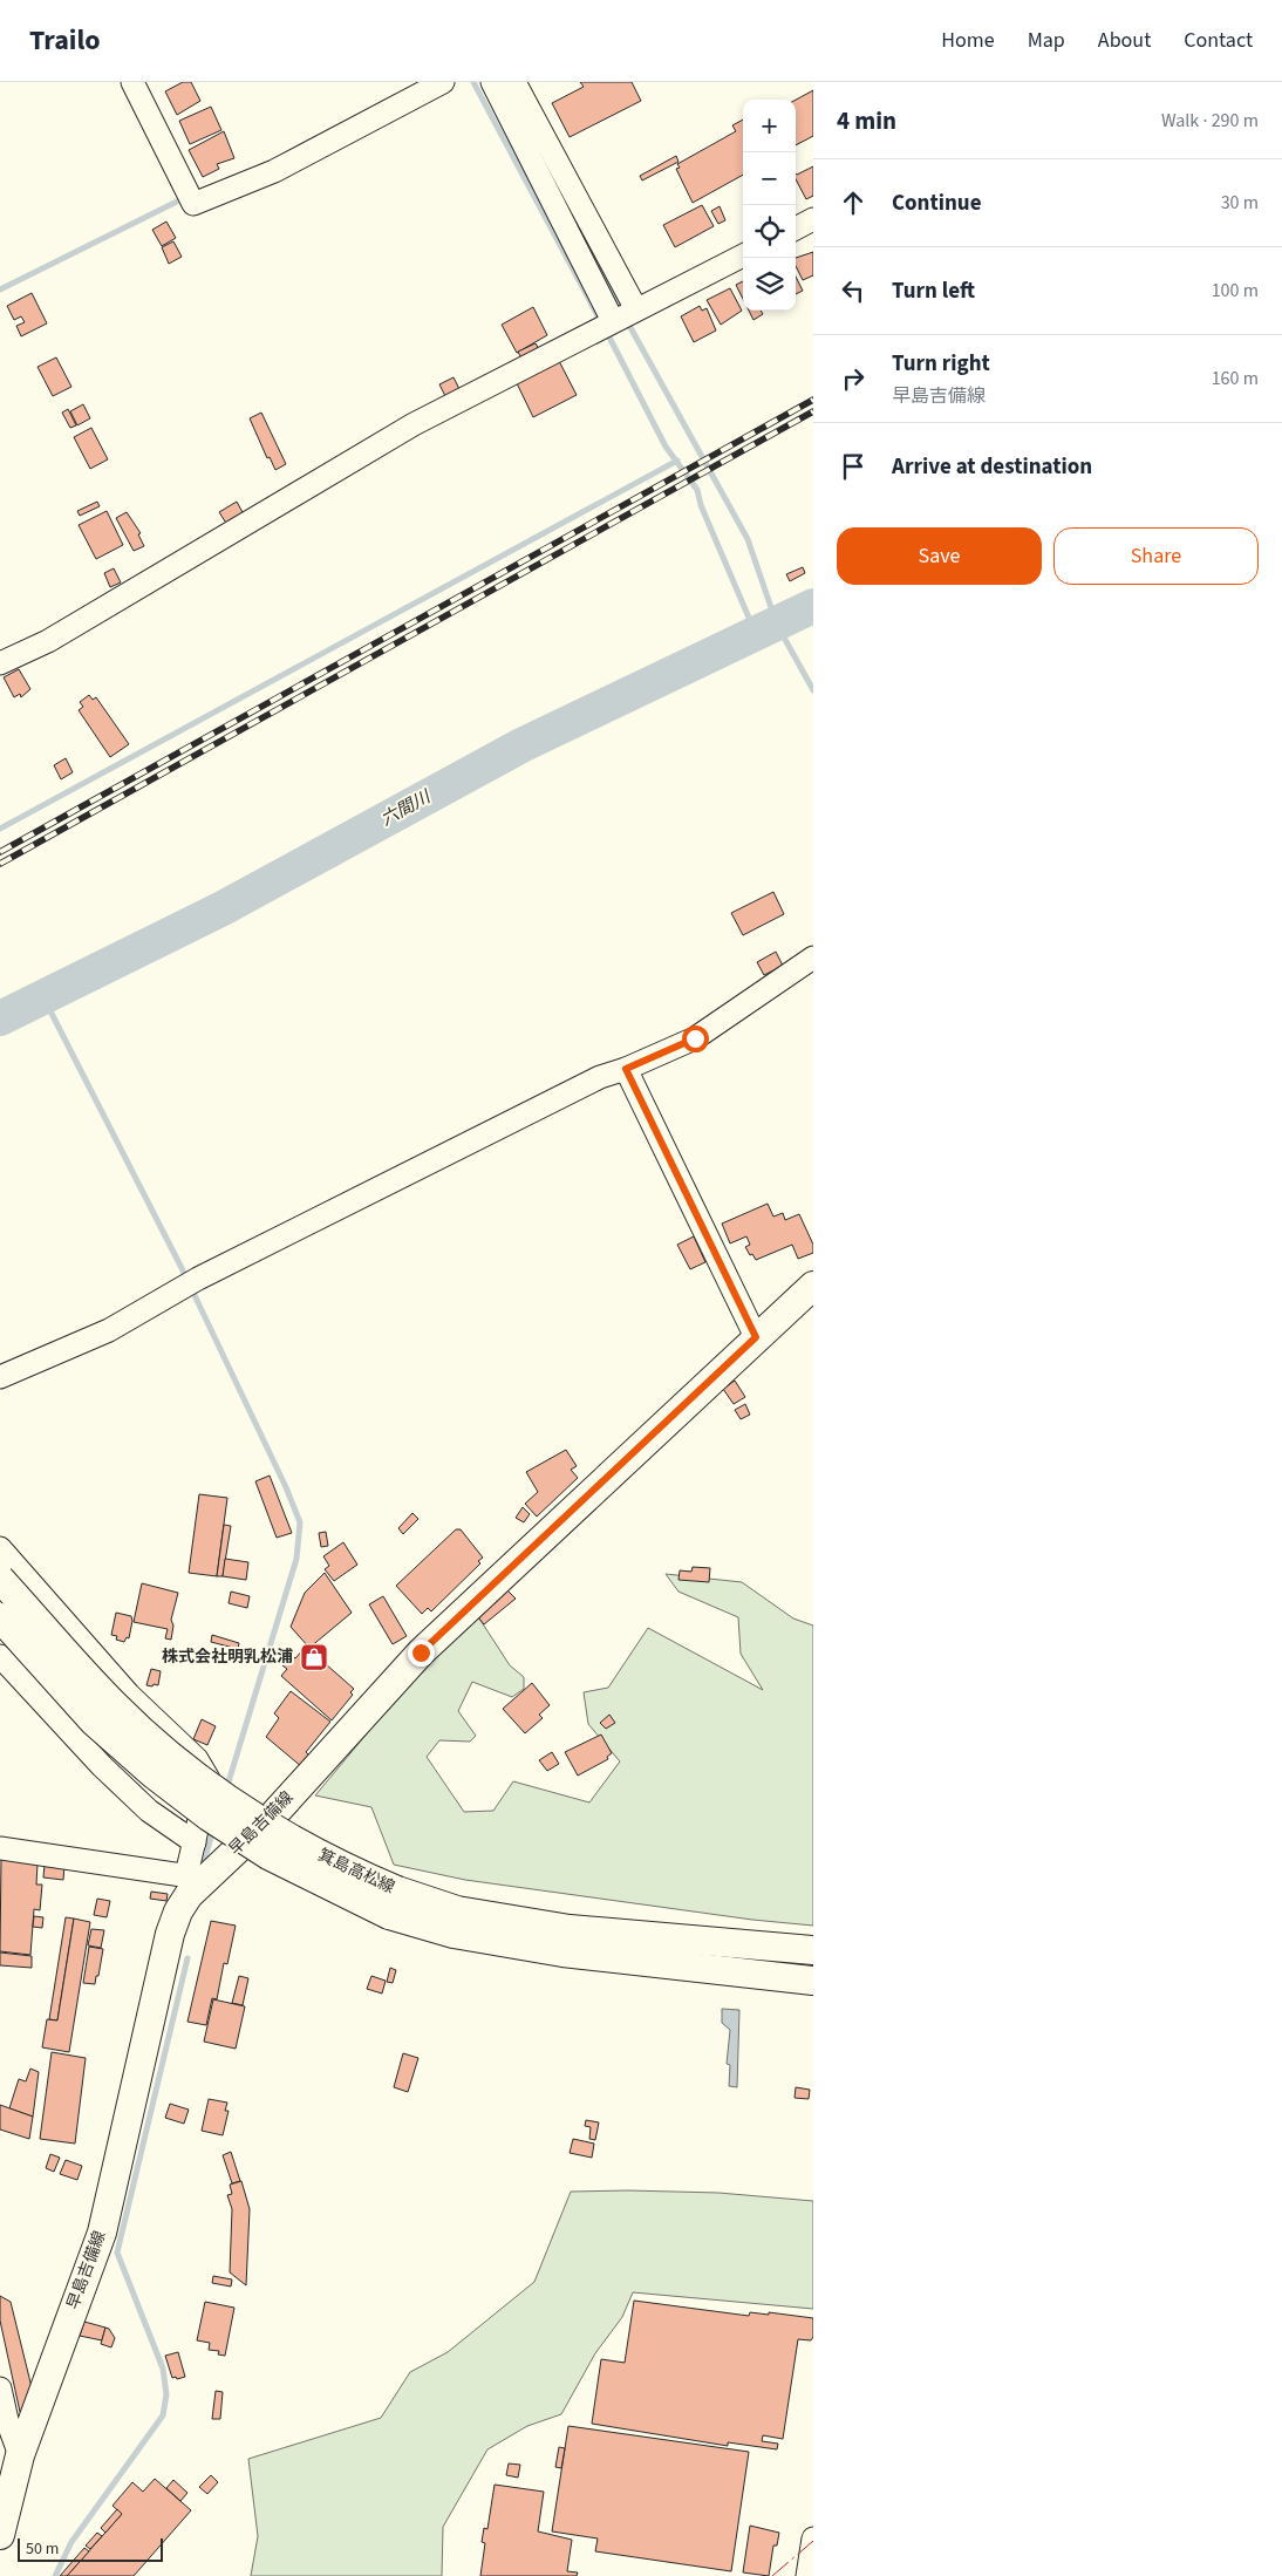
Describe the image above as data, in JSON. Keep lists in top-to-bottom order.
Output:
{
  "streets": {
    "main road": ["早島吉備線", "箕島高松線"]
  },
  "water": ["六間川"],
  "places": {
    "shop": ["株式会社明乳松浦"]
  },
  "scale_bar": "50 m",
  "page": {
    "header": "Trailo",
    "nav": [
      "Home",
      "Map",
      "About",
      "Contact"
    ],
    "heading": ["4 min", "Walk · 290 m"],
    "map_buttons": ["+", "−"],
    "list": [
      ["Continue", "30 m"],
      ["Turn left", "100 m"],
      ["Turn right", "早島吉備線", "160 m"],
      "Arrive at destination"
    ],
    "buttons": ["Save", "Share"],
    "scale": "50 m"
  }
}
